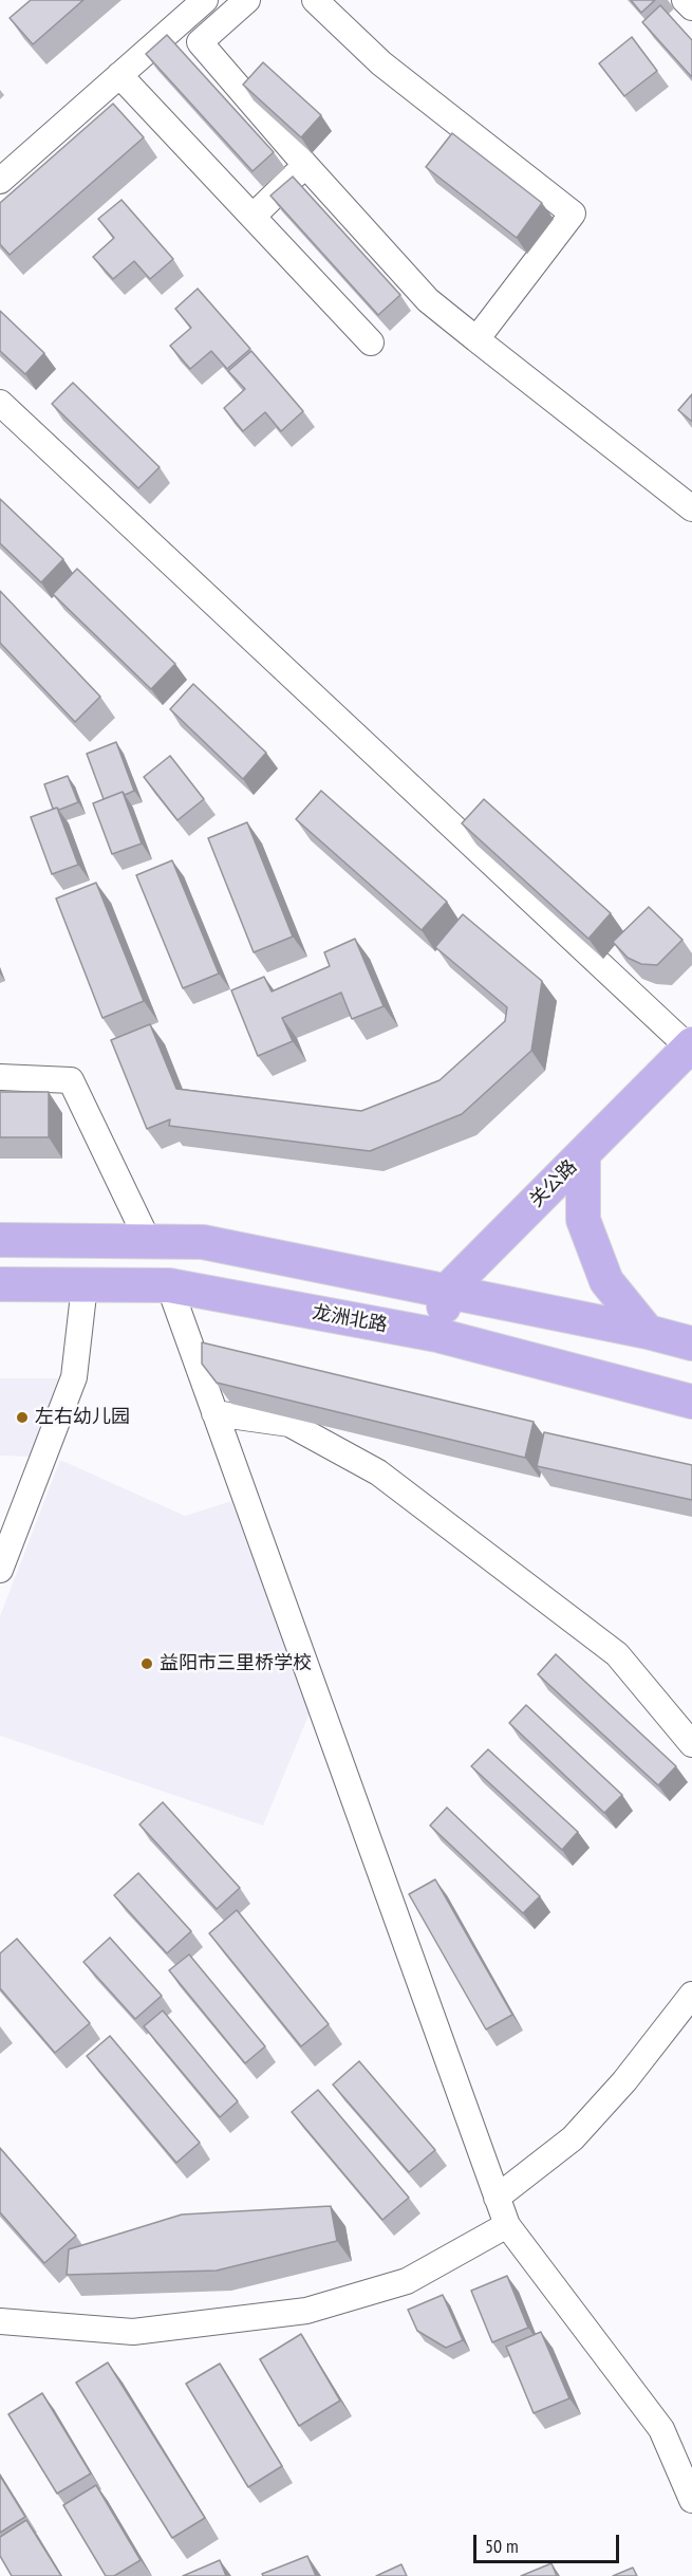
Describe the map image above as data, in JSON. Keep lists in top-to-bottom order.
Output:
{
  "streets": {
    "main road": ["关公路", "龙洲北路"]
  },
  "places": ["左右幼儿园", "益阳市三里桥学校"],
  "scale_bar": "50 m"
}
